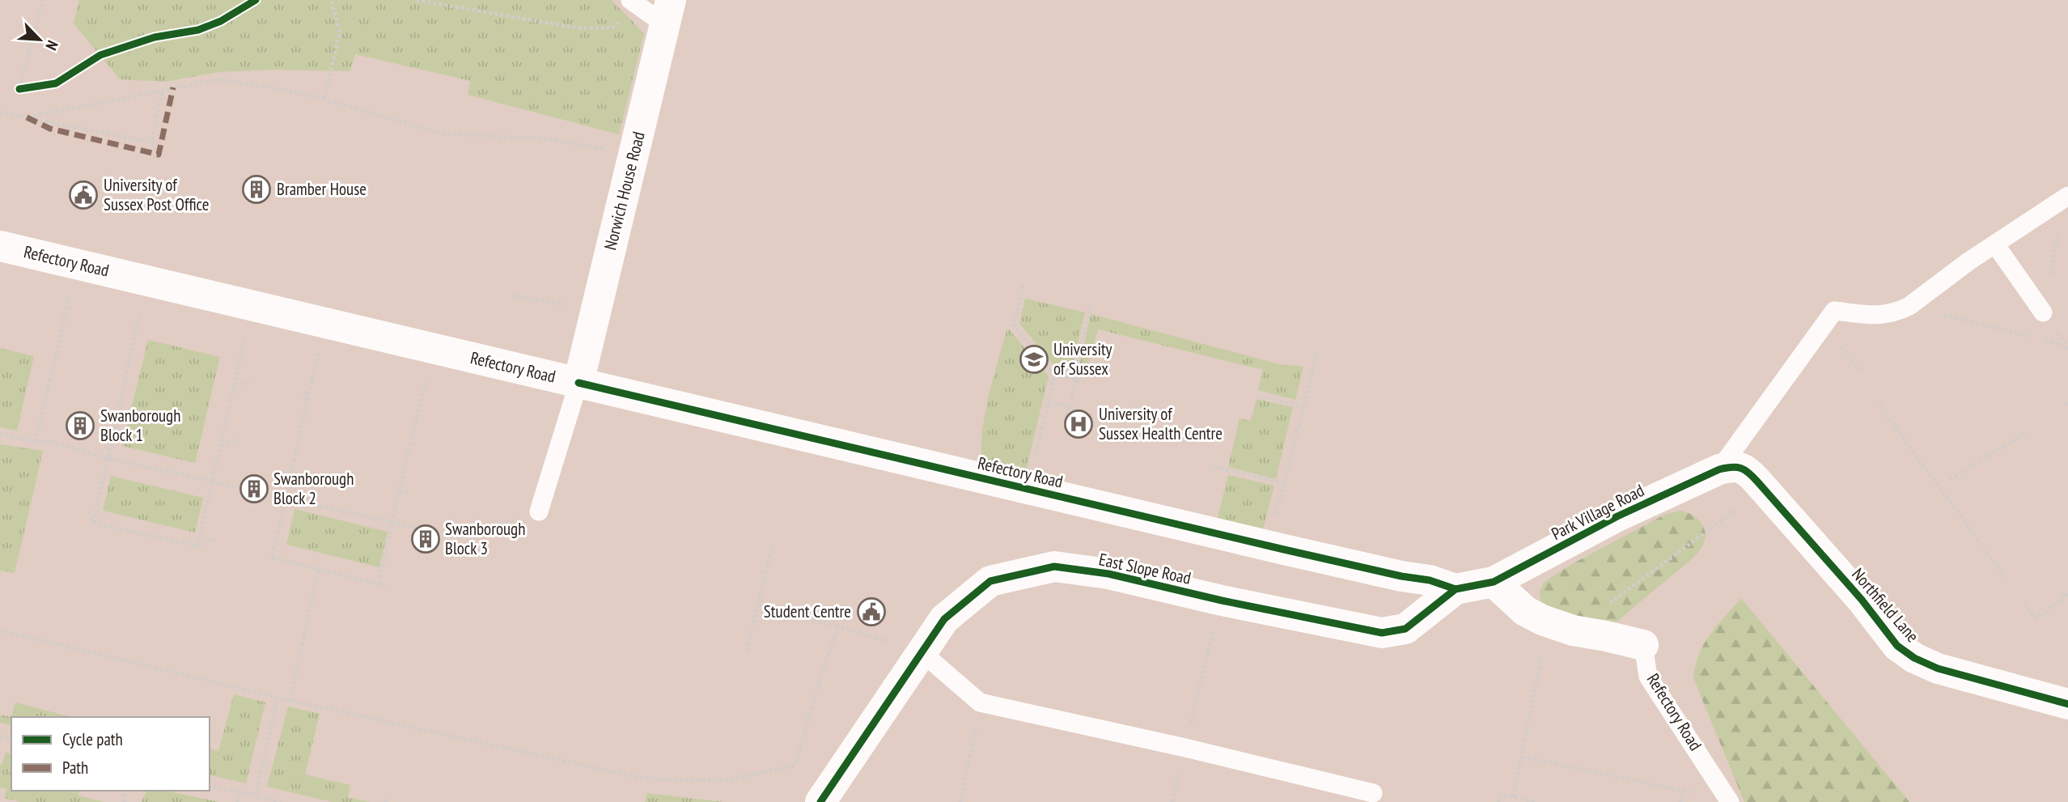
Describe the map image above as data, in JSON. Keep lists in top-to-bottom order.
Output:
{
  "streets": {
    "street": [
      "Norwich House Road",
      "Refectory Road",
      "Park Village Road",
      "East Slope Road",
      "Northfield Lane"
    ]
  },
  "crossings": [
    ["Norwich House Road", "Refectory Road"],
    ["Refectory Road", "Park Village Road"],
    ["Refectory Road", "East Slope Road"],
    ["Park Village Road", "East Slope Road"],
    ["Park Village Road", "Northfield Lane"]
  ],
  "places": {
    "building": [
      "Bramber House",
      "Swanborough Block 1",
      "Swanborough Block 2",
      "Swanborough Block 3"
    ],
    "public building": ["University of Sussex Post Office", "Student Centre"],
    "school or university": ["University of Sussex"],
    "hospital": ["University of Sussex Health Centre"]
  },
  "legend": ["Cycle path", "Path"],
  "north": "bottom right"
}
